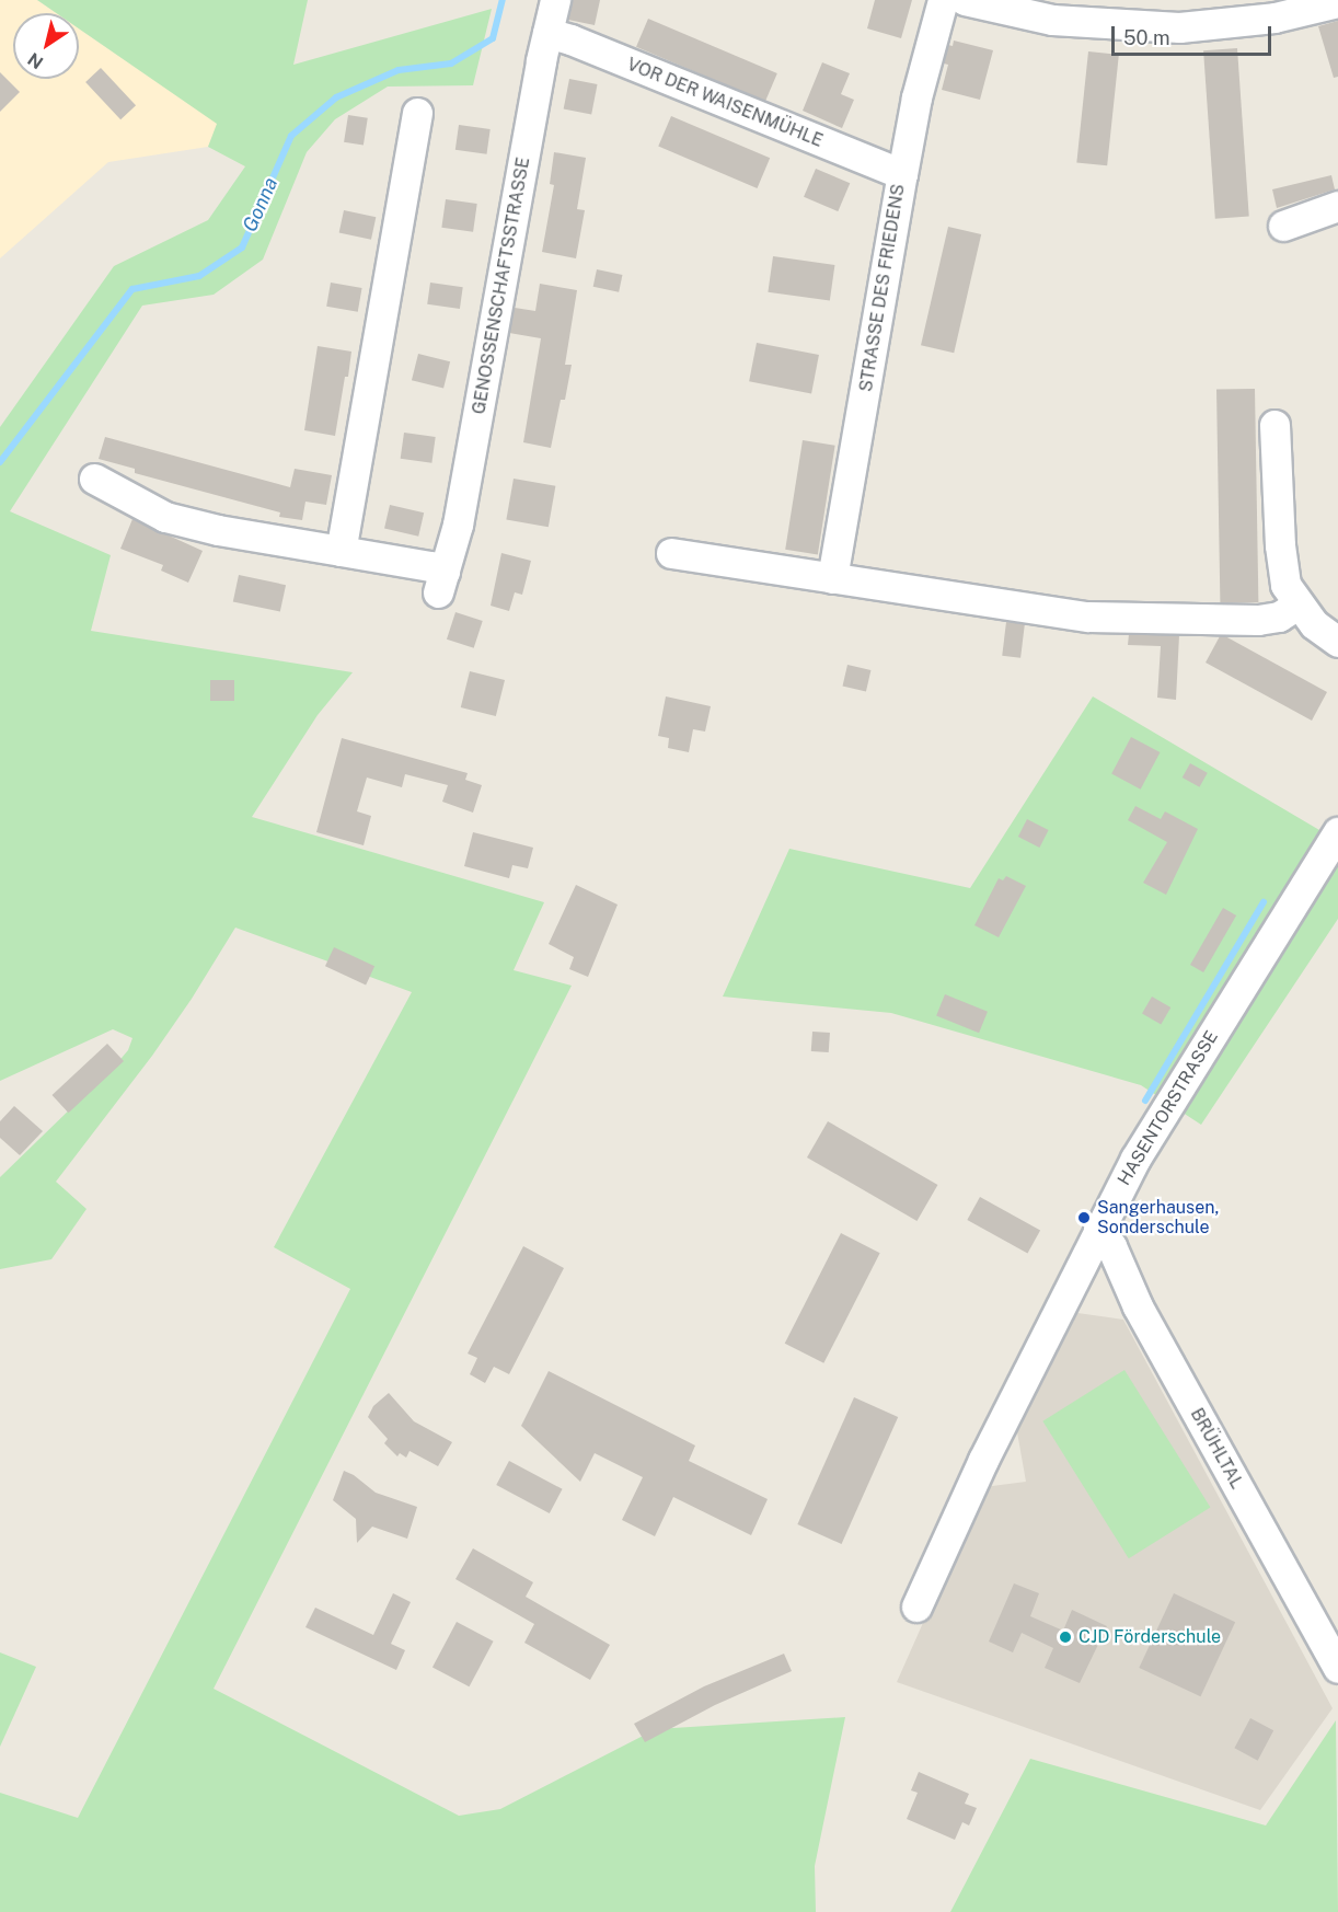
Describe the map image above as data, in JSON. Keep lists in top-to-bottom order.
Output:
{
  "streets": {
    "street": [
      "VOR DER WAISENMÜHLE",
      "GENOSSENSCHAFTSSTRASSE",
      "STRASSE DES FRIEDENS",
      "HASENTORSTRASSE",
      "BRÜHLTAL"
    ]
  },
  "crossings": [
    ["VOR DER WAISENMÜHLE", "GENOSSENSCHAFTSSTRASSE"],
    ["VOR DER WAISENMÜHLE", "STRASSE DES FRIEDENS"],
    ["HASENTORSTRASSE", "BRÜHLTAL"]
  ],
  "water": ["Gonna"],
  "places": ["Sangerhausen, Sonderschule", "CJD Förderschule"],
  "scale_bar": "50 m",
  "north": "bottom left"
}
